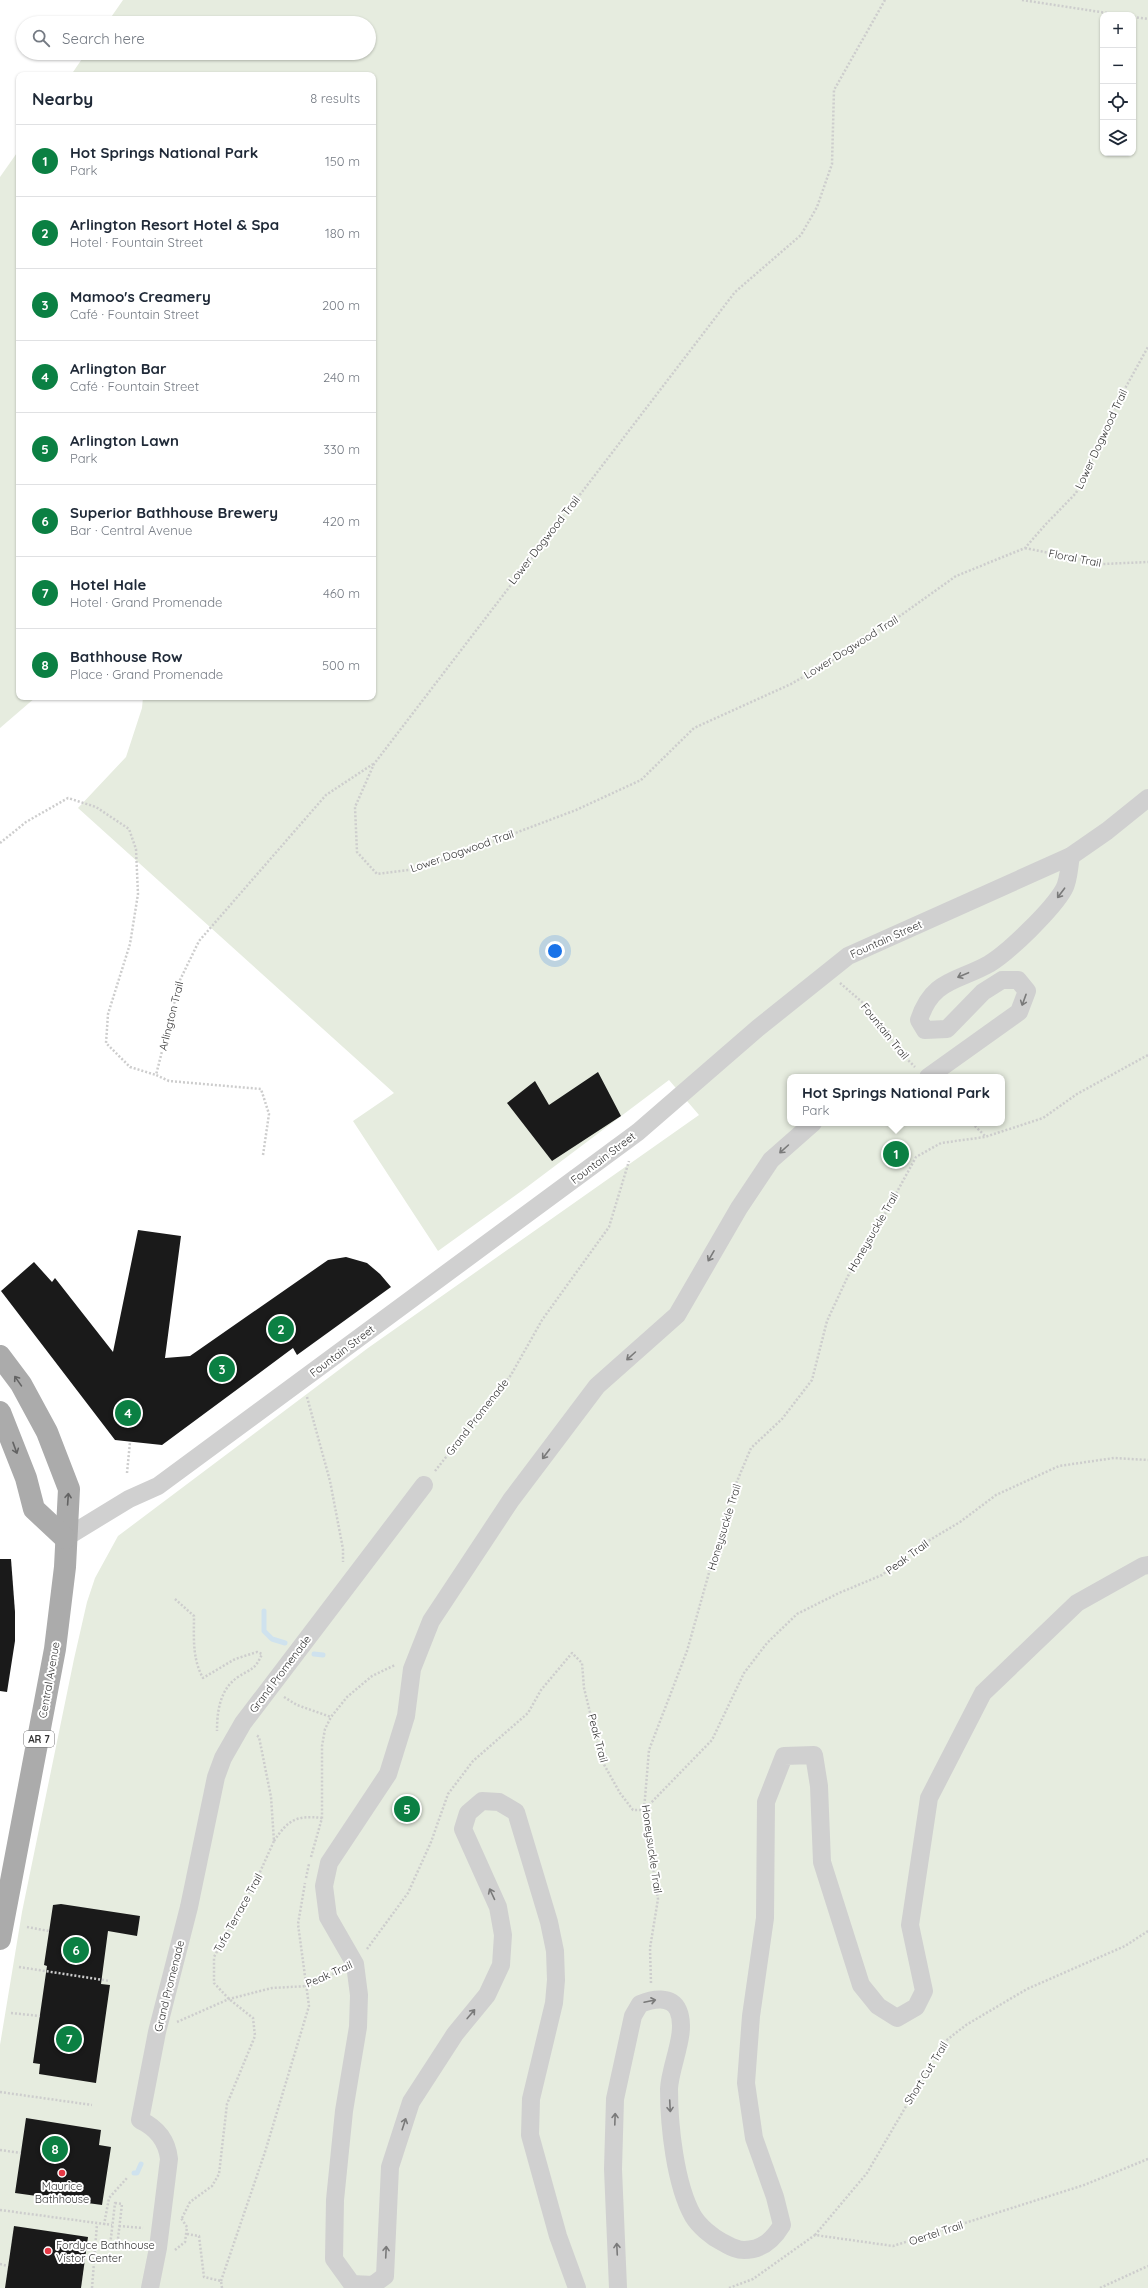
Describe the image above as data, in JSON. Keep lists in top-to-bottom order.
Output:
{
  "streets": {
    "main road": ["Central Avenue", "AR 7"],
    "street": ["Fountain Street", "Grand Promenade"],
    "path": [
      "Lower Dogwood Trail",
      "Floral Trail",
      "Arlington Trail",
      "Fountain Trail",
      "Honeysuckle Trail",
      "Peak Trail",
      "Tufa Terrace Trail",
      "Short Cut Trail",
      "Oertel Trail"
    ]
  },
  "crossings": [
    ["Lower Dogwood Trail", "Floral Trail"],
    ["Lower Dogwood Trail", "Arlington Trail"],
    ["Fountain Street", "Fountain Trail"],
    ["Fountain Street", "Grand Promenade"],
    ["Fountain Street", "Central Avenue"],
    ["Honeysuckle Trail", "Peak Trail"],
    ["Grand Promenade", "Peak Trail"],
    ["Grand Promenade", "Tufa Terrace Trail"],
    ["Peak Trail", "Tufa Terrace Trail"],
    ["Short Cut Trail", "Oertel Trail"]
  ],
  "places": ["Maurice Bathhouse", "Fordyce Bathhouse Vistor Center"],
  "page": {
    "map_buttons": ["+", "−"],
    "search": "Search here",
    "heading": ["Nearby", "8 results"],
    "list": [
      {
        "mark": "1",
        "name": "Hot Springs National Park",
        "note": "Park",
        "value": "150 m"
      },
      {
        "mark": "2",
        "name": "Arlington Resort Hotel & Spa",
        "note": "Hotel · Fountain Street",
        "value": "180 m"
      },
      {
        "mark": "3",
        "name": "Mamoo's Creamery",
        "note": "Café · Fountain Street",
        "value": "200 m"
      },
      {
        "mark": "4",
        "name": "Arlington Bar",
        "note": "Café · Fountain Street",
        "value": "240 m"
      },
      {
        "mark": "5",
        "name": "Arlington Lawn",
        "note": "Park",
        "value": "330 m"
      },
      {
        "mark": "6",
        "name": "Superior Bathhouse Brewery",
        "note": "Bar · Central Avenue",
        "value": "420 m"
      },
      {
        "mark": "7",
        "name": "Hotel Hale",
        "note": "Hotel · Grand Promenade",
        "value": "460 m"
      },
      {
        "mark": "8",
        "name": "Bathhouse Row",
        "note": "Place · Grand Promenade",
        "value": "500 m"
      }
    ],
    "popup": ["Hot Springs National Park", "Park"],
    "pins": [
      "1",
      "2",
      "3",
      "4",
      "5",
      "6",
      "7",
      "8"
    ]
  }
}
